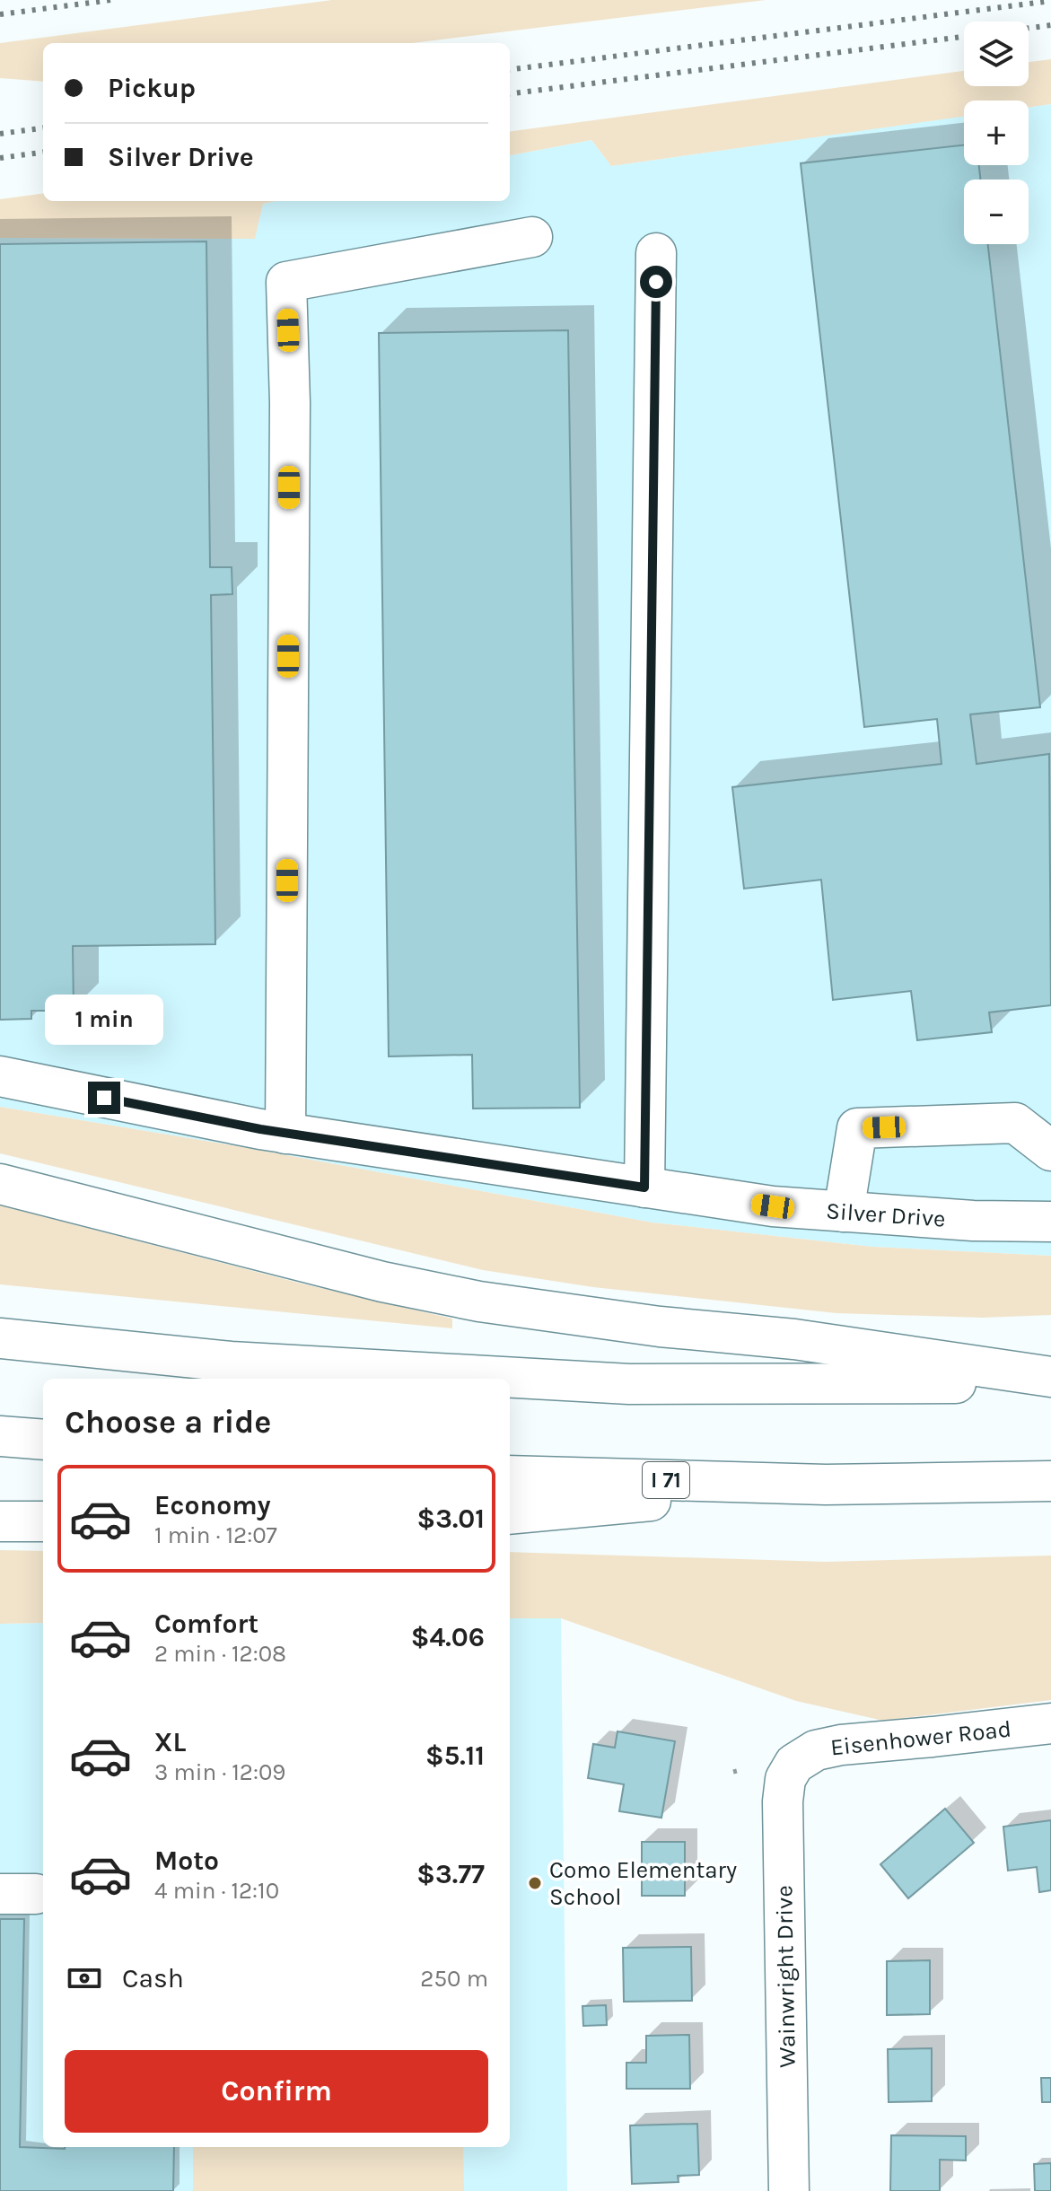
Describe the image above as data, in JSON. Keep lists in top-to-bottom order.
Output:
{
  "streets": {
    "main road": [
      "Silver Drive",
      "I 71",
      "Eisenhower Road",
      "Wainwright Drive"
    ]
  },
  "crossings": [
    ["Eisenhower Road", "Wainwright Drive"]
  ],
  "places": ["Como Elementary School"],
  "page": {
    "map_buttons": ["+", "−"],
    "banner": ["Pickup", "Silver Drive"],
    "bubble": "1 min",
    "heading": "Choose a ride",
    "list": [
      {
        "name": "Economy",
        "note": "1 min · 12:07",
        "value": "$3.01"
      },
      {
        "name": "Comfort",
        "note": "2 min · 12:08",
        "value": "$4.06"
      },
      {
        "name": "XL",
        "note": "3 min · 12:09",
        "value": "$5.11"
      },
      {
        "name": "Moto",
        "note": "4 min · 12:10",
        "value": "$3.77"
      }
    ],
    "pay": ["Cash", "250 m"],
    "buttons": "Confirm"
  }
}
